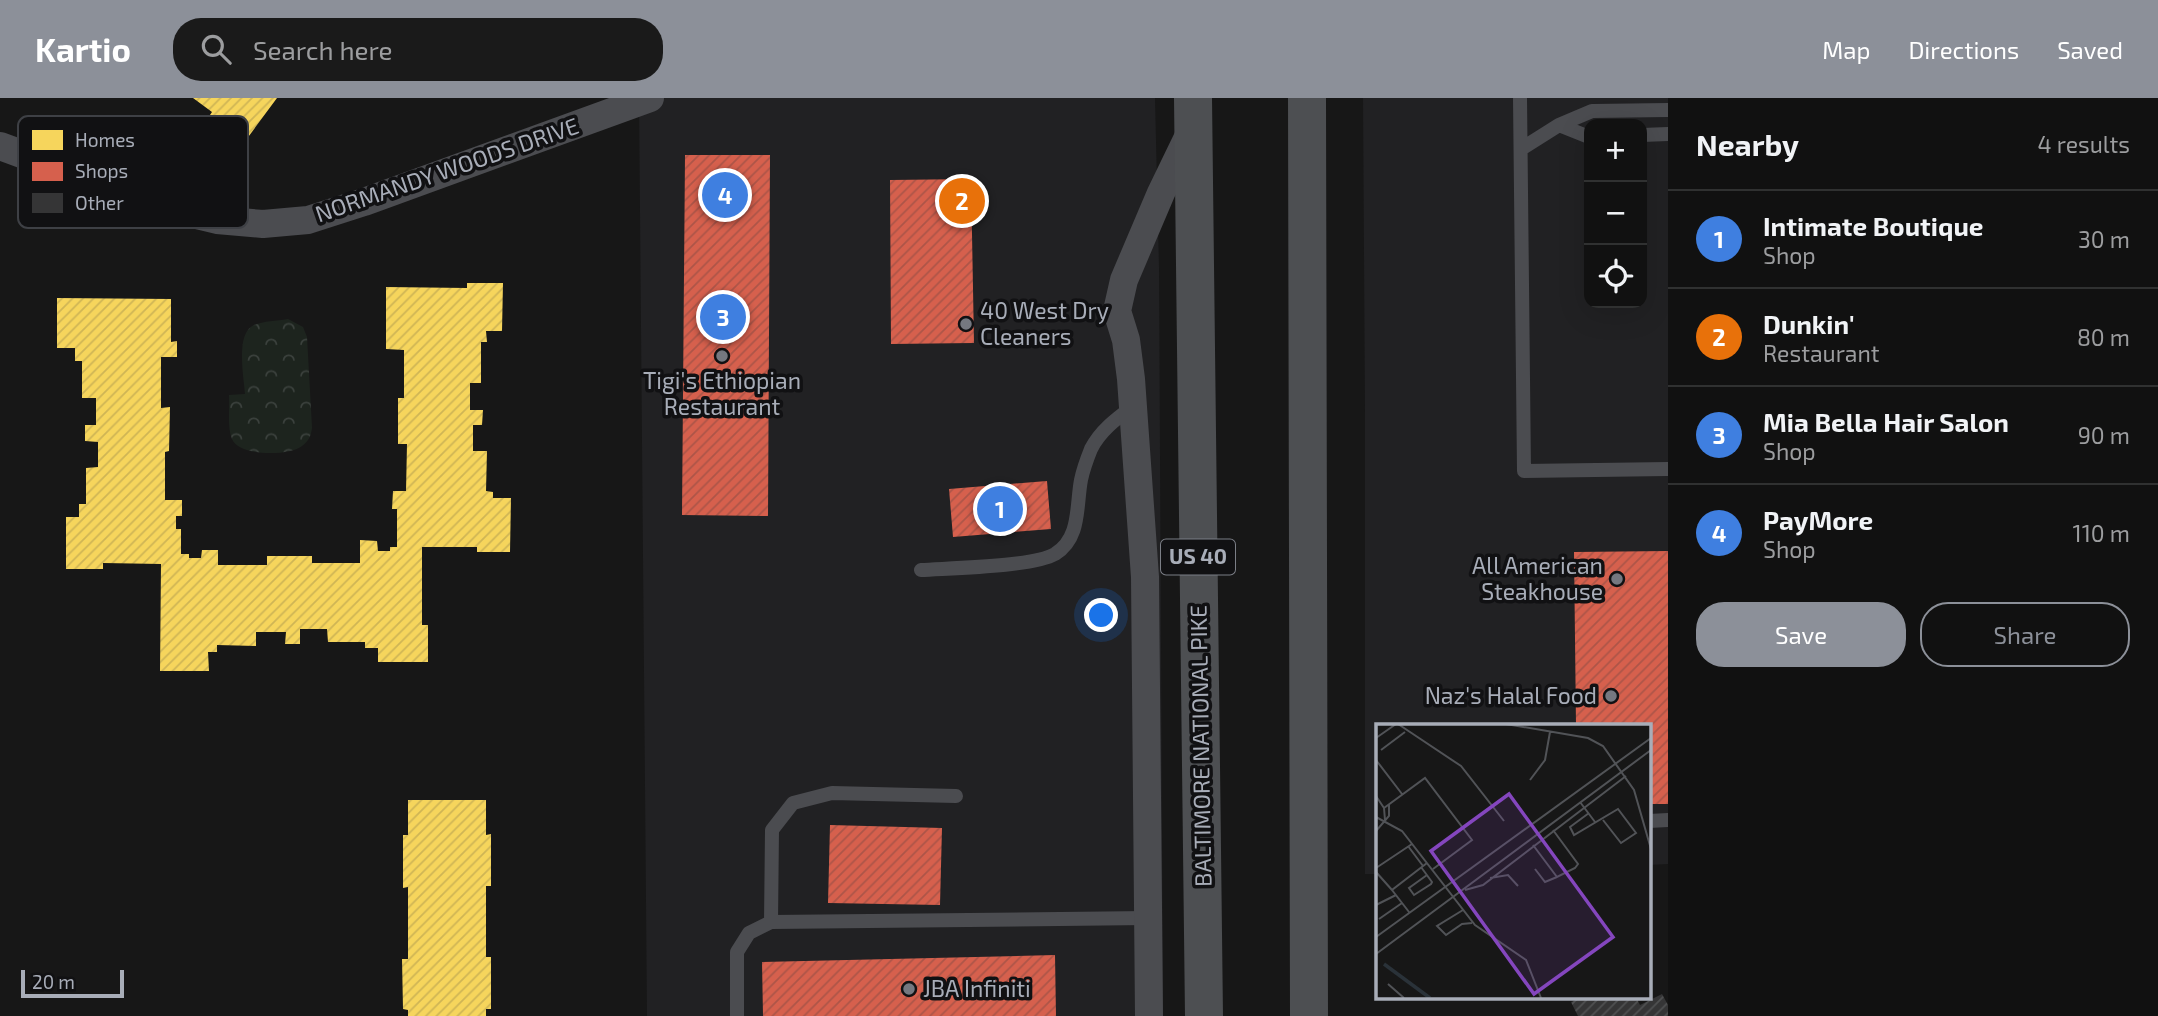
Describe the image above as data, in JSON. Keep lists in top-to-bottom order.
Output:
{
  "streets": {
    "main road": ["US 40", "BALTIMORE NATIONAL PIKE"],
    "street": ["NORMANDY WOODS DRIVE"]
  },
  "places": [
    "40 West Dry Cleaners",
    "Tigi's Ethiopian Restaurant",
    "All American Steakhouse",
    "Naz's Halal Food",
    "JBA Infiniti"
  ],
  "legend": ["Homes", "Shops", "Other"],
  "scale_bar": "20 m",
  "page": {
    "header": "Kartio",
    "search": "Search here",
    "nav": ["Map", "Directions", "Saved"],
    "heading": ["Nearby", "4 results"],
    "map_buttons": ["+", "−"],
    "pins": [
      "4",
      "2",
      "3",
      "1"
    ],
    "list": [
      {
        "mark": "1",
        "name": "Intimate Boutique",
        "note": "Shop",
        "value": "30 m"
      },
      {
        "mark": "2",
        "name": "Dunkin'",
        "note": "Restaurant",
        "value": "80 m"
      },
      {
        "mark": "3",
        "name": "Mia Bella Hair Salon",
        "note": "Shop",
        "value": "90 m"
      },
      {
        "mark": "4",
        "name": "PayMore",
        "note": "Shop",
        "value": "110 m"
      }
    ],
    "buttons": ["Save", "Share"],
    "scale": "20 m"
  }
}
